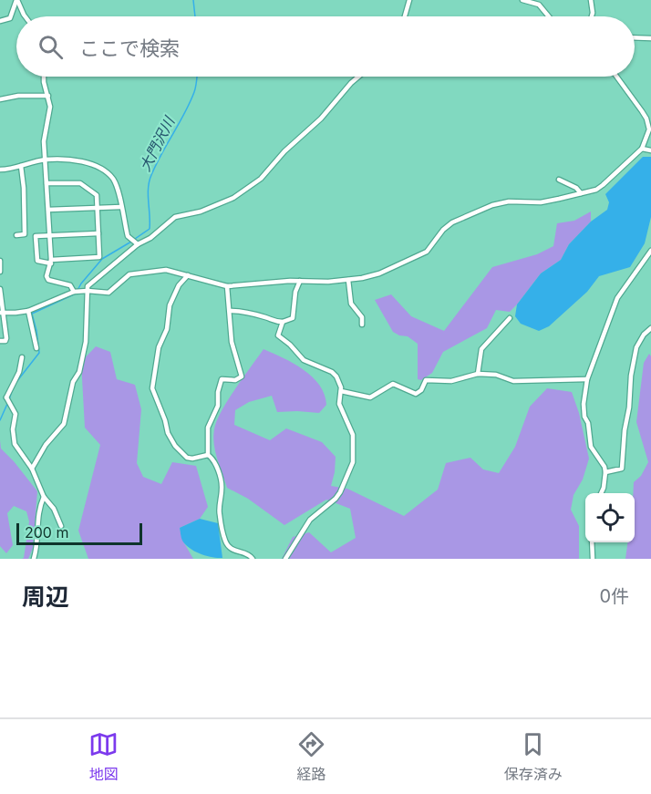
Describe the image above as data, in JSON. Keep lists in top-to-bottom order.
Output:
{
  "water": ["大門沢川"],
  "scale_bar": "200 m",
  "page": {
    "search": "ここで検索",
    "scale": "200 m",
    "heading": ["周辺", "0件"],
    "nav": ["地図", "経路", "保存済み"]
  }
}
